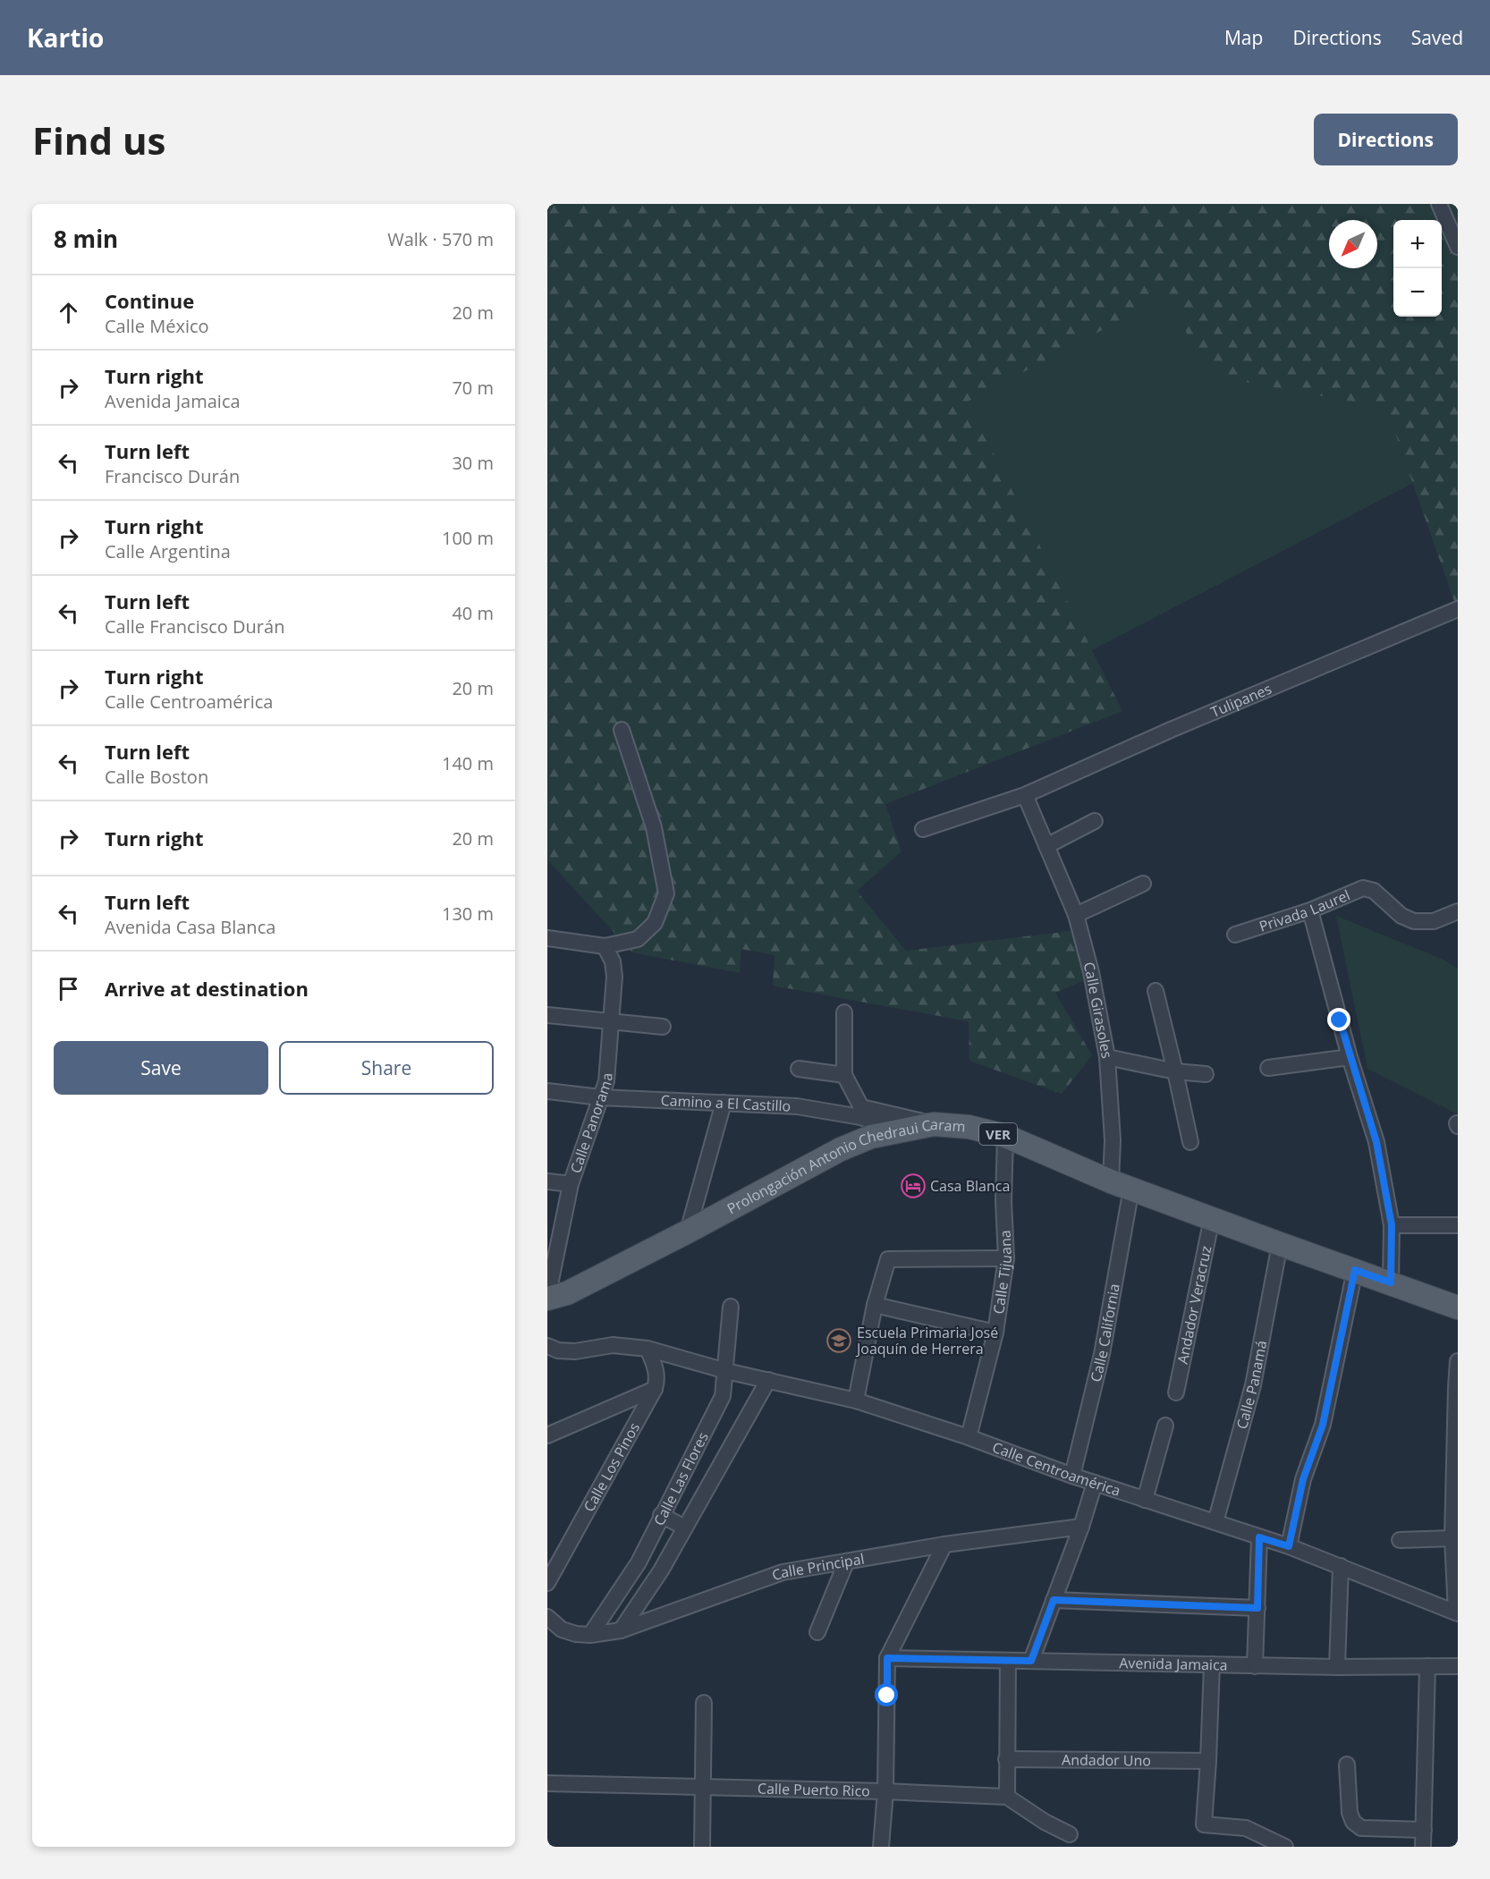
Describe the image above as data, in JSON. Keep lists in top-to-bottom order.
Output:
{
  "streets": {
    "main road": ["VER", "Prolongación Antonio Chedraui Caram"],
    "street": [
      "Tulipanes",
      "Privada Laurel",
      "Calle Girasoles",
      "Camino a El Castillo",
      "Calle Panorama",
      "Calle Tijuana",
      "Andador Veracruz",
      "Calle California",
      "Calle Panamá",
      "Calle Los Pinos",
      "Calle Centroamérica",
      "Calle Las Flores",
      "Calle Principal",
      "Avenida Jamaica",
      "Andador Uno",
      "Calle Puerto Rico"
    ]
  },
  "crossings": [
    ["Tulipanes", "Calle Girasoles"],
    ["Calle Girasoles", "Prolongación Antonio Chedraui Caram"],
    ["Calle Girasoles", "Calle California"],
    ["Camino a El Castillo", "Calle Panorama"],
    ["Camino a El Castillo", "Prolongación Antonio Chedraui Caram"],
    ["Calle Panorama", "Prolongación Antonio Chedraui Caram"],
    ["Prolongación Antonio Chedraui Caram", "Calle Tijuana"],
    ["Prolongación Antonio Chedraui Caram", "Andador Veracruz"],
    ["Prolongación Antonio Chedraui Caram", "Calle California"],
    ["Prolongación Antonio Chedraui Caram", "Calle Panamá"],
    ["Calle Tijuana", "Calle Centroamérica"],
    ["Calle California", "Calle Centroamérica"],
    ["Calle Panamá", "Calle Centroamérica"],
    ["Calle Centroamérica", "Calle Las Flores"],
    ["Calle Las Flores", "Calle Principal"]
  ],
  "places": {
    "hotel": ["Casa Blanca"],
    "school or university": ["Escuela Primaria José Joaquín de Herrera"]
  },
  "north": "bottom left",
  "page": {
    "header": "Kartio",
    "nav": ["Map", "Directions", "Saved"],
    "buttons": [
      "Directions",
      ["Save", "Share"]
    ],
    "title": "Find us",
    "heading": ["8 min", "Walk · 570 m"],
    "map_buttons": ["+", "−"],
    "list": [
      ["Continue", "Calle México", "20 m"],
      ["Turn right", "Avenida Jamaica", "70 m"],
      ["Turn left", "Francisco Durán", "30 m"],
      ["Turn right", "Calle Argentina", "100 m"],
      ["Turn left", "Calle Francisco Durán", "40 m"],
      ["Turn right", "Calle Centroamérica", "20 m"],
      ["Turn left", "Calle Boston", "140 m"],
      ["Turn right", "20 m"],
      ["Turn left", "Avenida Casa Blanca", "130 m"],
      "Arrive at destination"
    ]
  }
}
